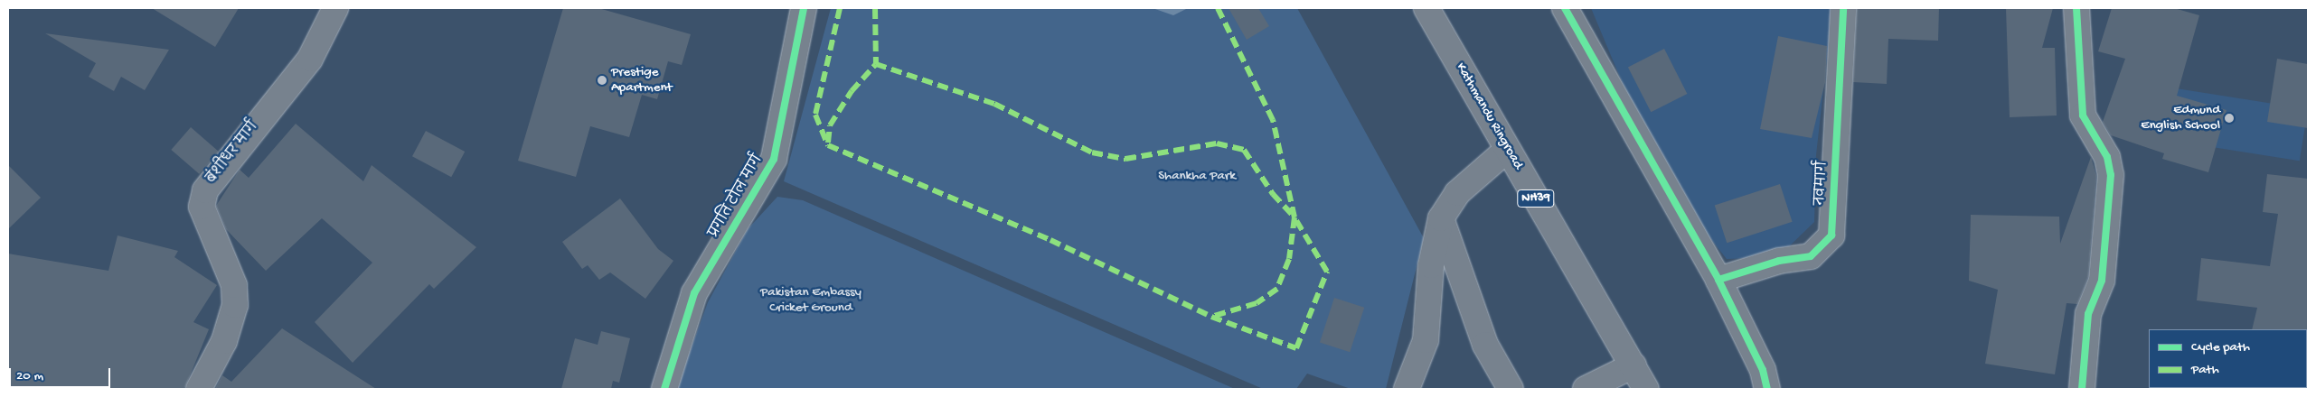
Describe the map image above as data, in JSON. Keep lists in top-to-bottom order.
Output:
{
  "streets": {
    "main road": [
      "Kathmandu Ringroad",
      "बंशीधर मार्ग",
      "नवमार्ग",
      "प्रगति टोल मार्ग",
      "NH39"
    ]
  },
  "parks": ["Shankha Park", "Pakistan Embassy Cricket Ground"],
  "places": ["Prestige Apartment", "Edmund English School"],
  "legend": ["Cycle path", "Path"],
  "scale_bar": "20 m"
}
